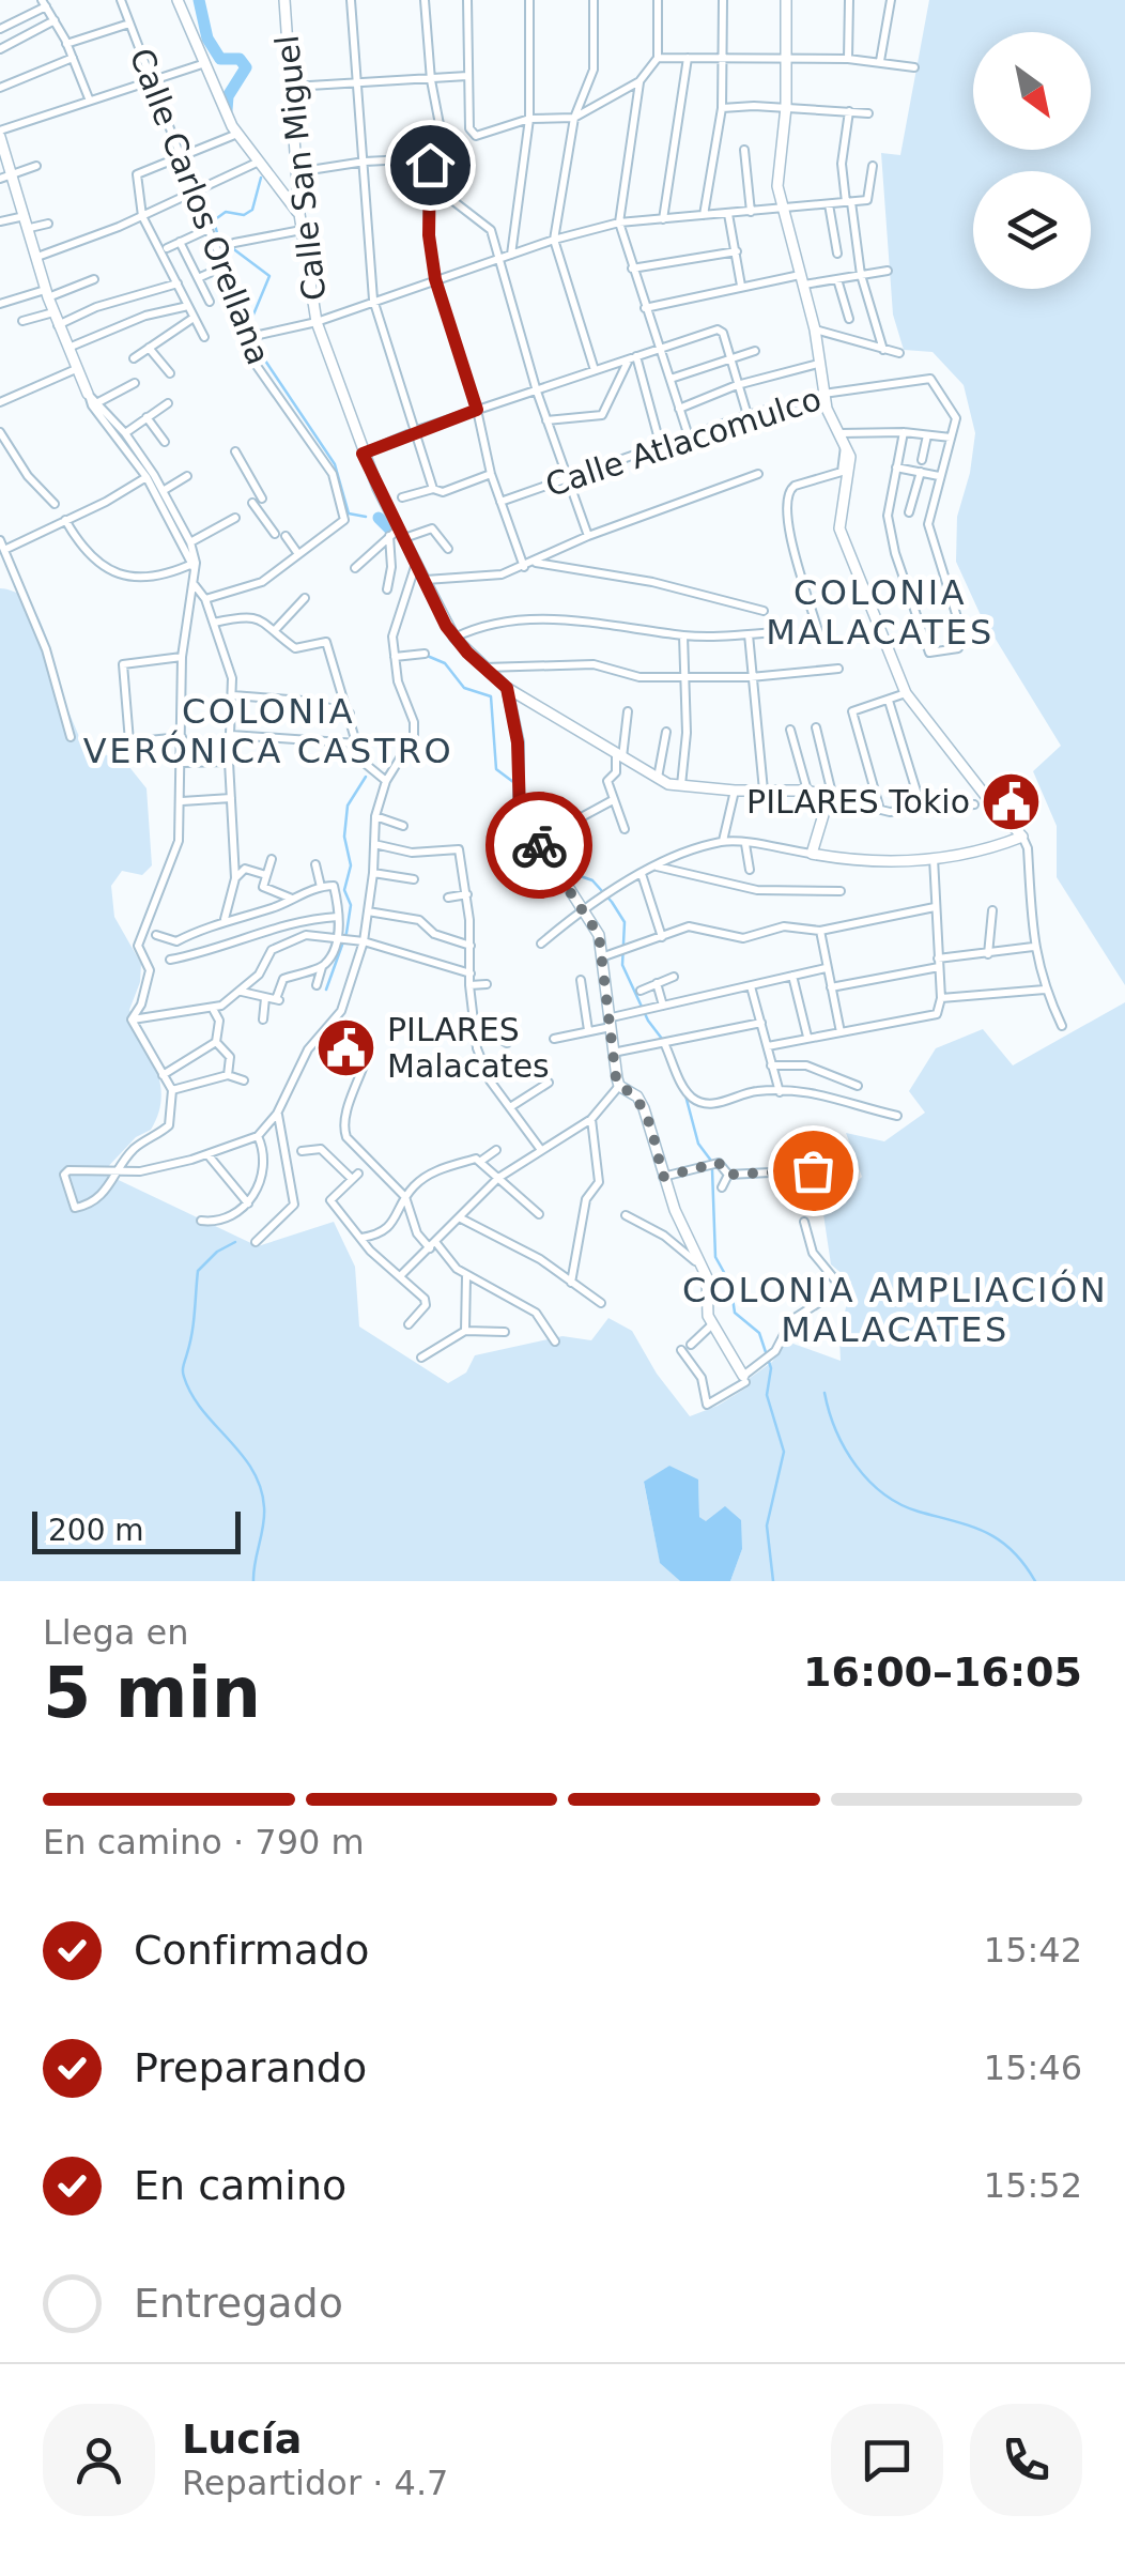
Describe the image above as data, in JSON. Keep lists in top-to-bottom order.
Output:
{
  "streets": {
    "street": ["Calle San Miguel", "Calle Carlos Orellana", "Calle Atlacomulco"]
  },
  "districts": ["COLONIA MALACATES", "COLONIA VERÓNICA CASTRO", "COLONIA AMPLIACIÓN MALACATES"],
  "places": {
    "public building": ["PILARES Tokio", "PILARES Malacates"]
  },
  "scale_bar": "200 m",
  "north": "bottom right",
  "page": {
    "scale": "200 m",
    "heading": ["5 min", "Llega en", "16:00–16:05"],
    "panel": ["Lucía", "Repartidor · 4.7"],
    "bar": "En camino · 790 m",
    "list": [
      ["Confirmado", "15:42"],
      ["Preparando", "15:46"],
      ["En camino", "15:52"],
      "Entregado"
    ]
  }
}
